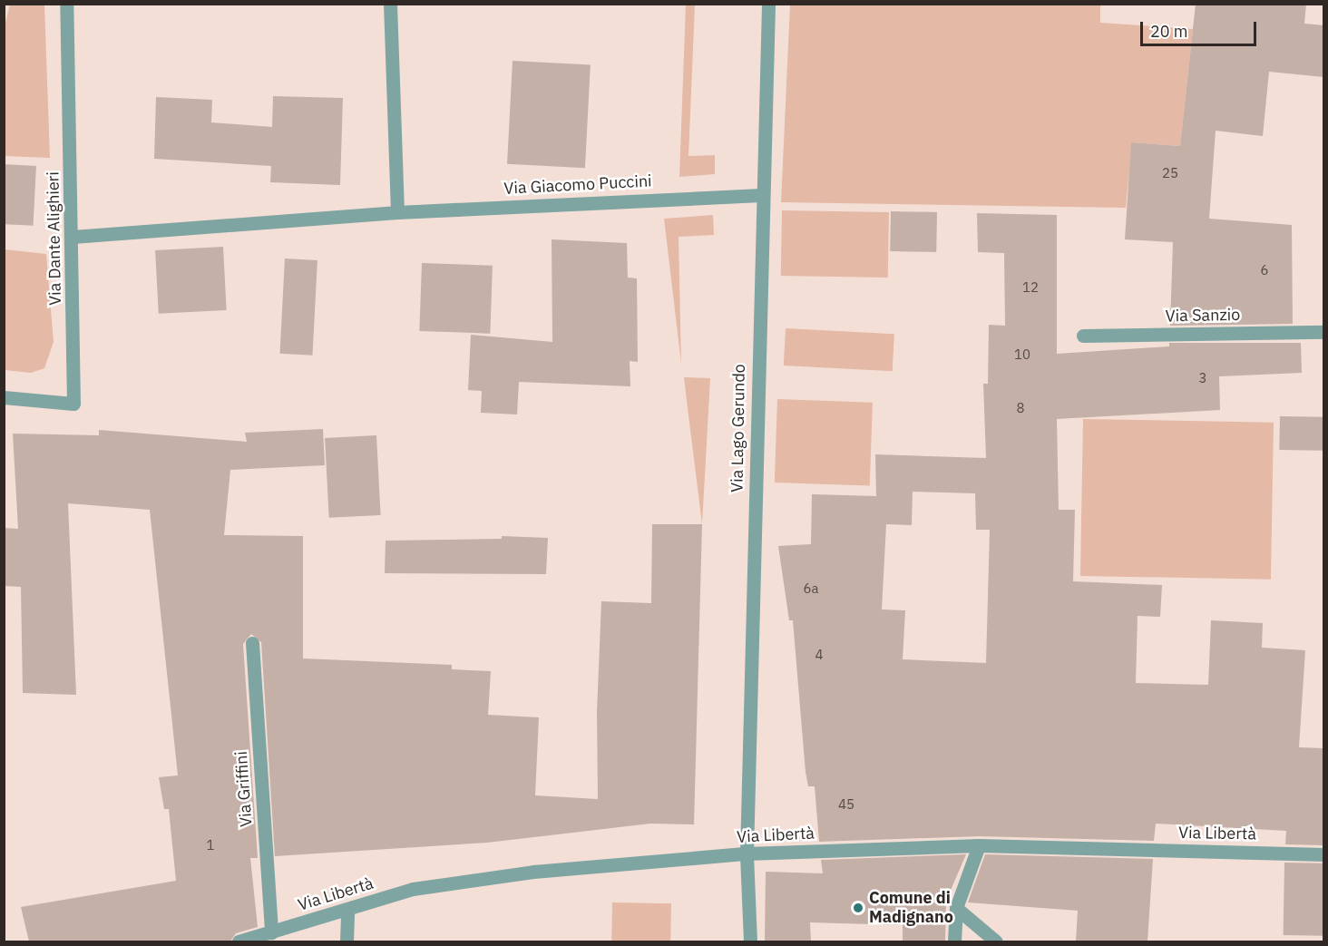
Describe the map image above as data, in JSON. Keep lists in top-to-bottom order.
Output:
{
  "streets": {
    "street": [
      "Via Giacomo Puccini",
      "Via Dante Alighieri",
      "Via Sanzio",
      "Via Lago Gerundo",
      "Via Griffini",
      "Via Libertà"
    ]
  },
  "crossings": [
    ["Via Giacomo Puccini", "Via Dante Alighieri"],
    ["Via Giacomo Puccini", "Via Lago Gerundo"],
    ["Via Lago Gerundo", "Via Libertà"],
    ["Via Griffini", "Via Libertà"]
  ],
  "places": ["Comune di Madignano"],
  "house_numbers": [
    "25",
    "6",
    "12",
    "10",
    "3",
    "8",
    "6a",
    "4",
    "45",
    "1"
  ],
  "scale_bar": "20 m"
}
